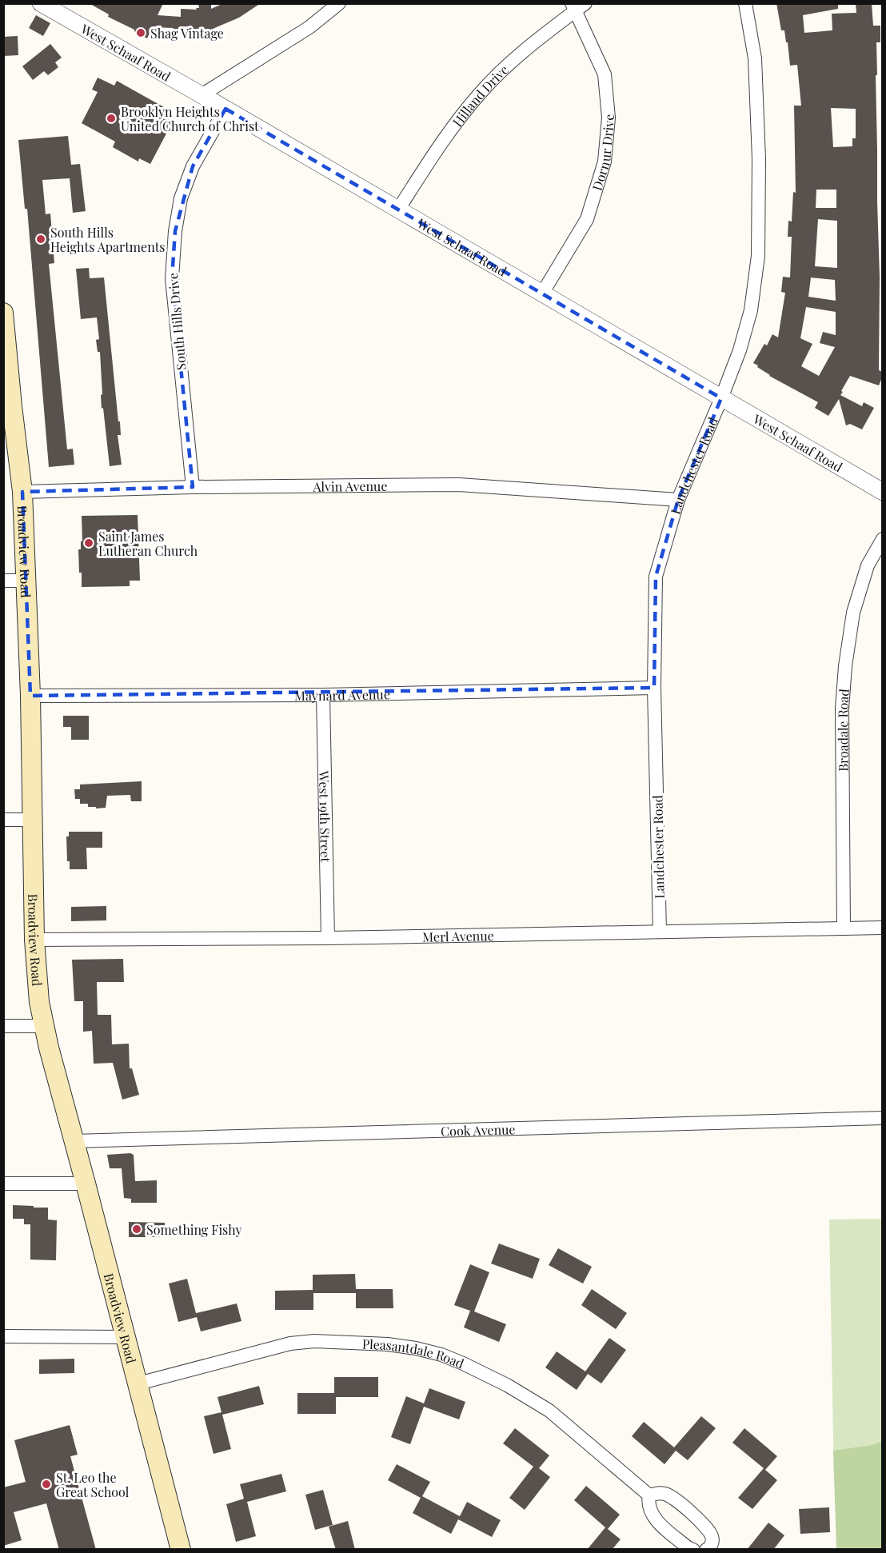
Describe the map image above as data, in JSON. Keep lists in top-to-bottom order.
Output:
{
  "streets": {
    "main road": ["Broadview Road"],
    "street": [
      "West Schaaf Road",
      "Hilland Drive",
      "Dornur Drive",
      "South Hills Drive",
      "Landchester Road",
      "Alvin Avenue",
      "Maynard Avenue",
      "Broadale Road",
      "West 19th Street",
      "Merl Avenue",
      "Cook Avenue",
      "Pleasantdale Road"
    ]
  },
  "crossings": [
    ["West Schaaf Road", "Hilland Drive"],
    ["West Schaaf Road", "Dornur Drive"],
    ["West Schaaf Road", "South Hills Drive"],
    ["West Schaaf Road", "Landchester Road"],
    ["Hilland Drive", "Dornur Drive"],
    ["South Hills Drive", "Alvin Avenue"],
    ["Landchester Road", "Alvin Avenue"],
    ["Landchester Road", "Maynard Avenue"],
    ["Landchester Road", "Merl Avenue"],
    ["Alvin Avenue", "Broadview Road"],
    ["Broadview Road", "Maynard Avenue"],
    ["Broadview Road", "Merl Avenue"],
    ["Broadview Road", "Cook Avenue"],
    ["Broadview Road", "Pleasantdale Road"],
    ["Maynard Avenue", "West 19th Street"],
    ["Broadale Road", "Merl Avenue"],
    ["West 19th Street", "Merl Avenue"]
  ],
  "places": [
    "Shag Vintage",
    "Brooklyn Heights United Church of Christ",
    "South Hills Heights Apartments",
    "Saint James Lutheran Church",
    "Something Fishy",
    "St. Leo the Great School"
  ]
}
